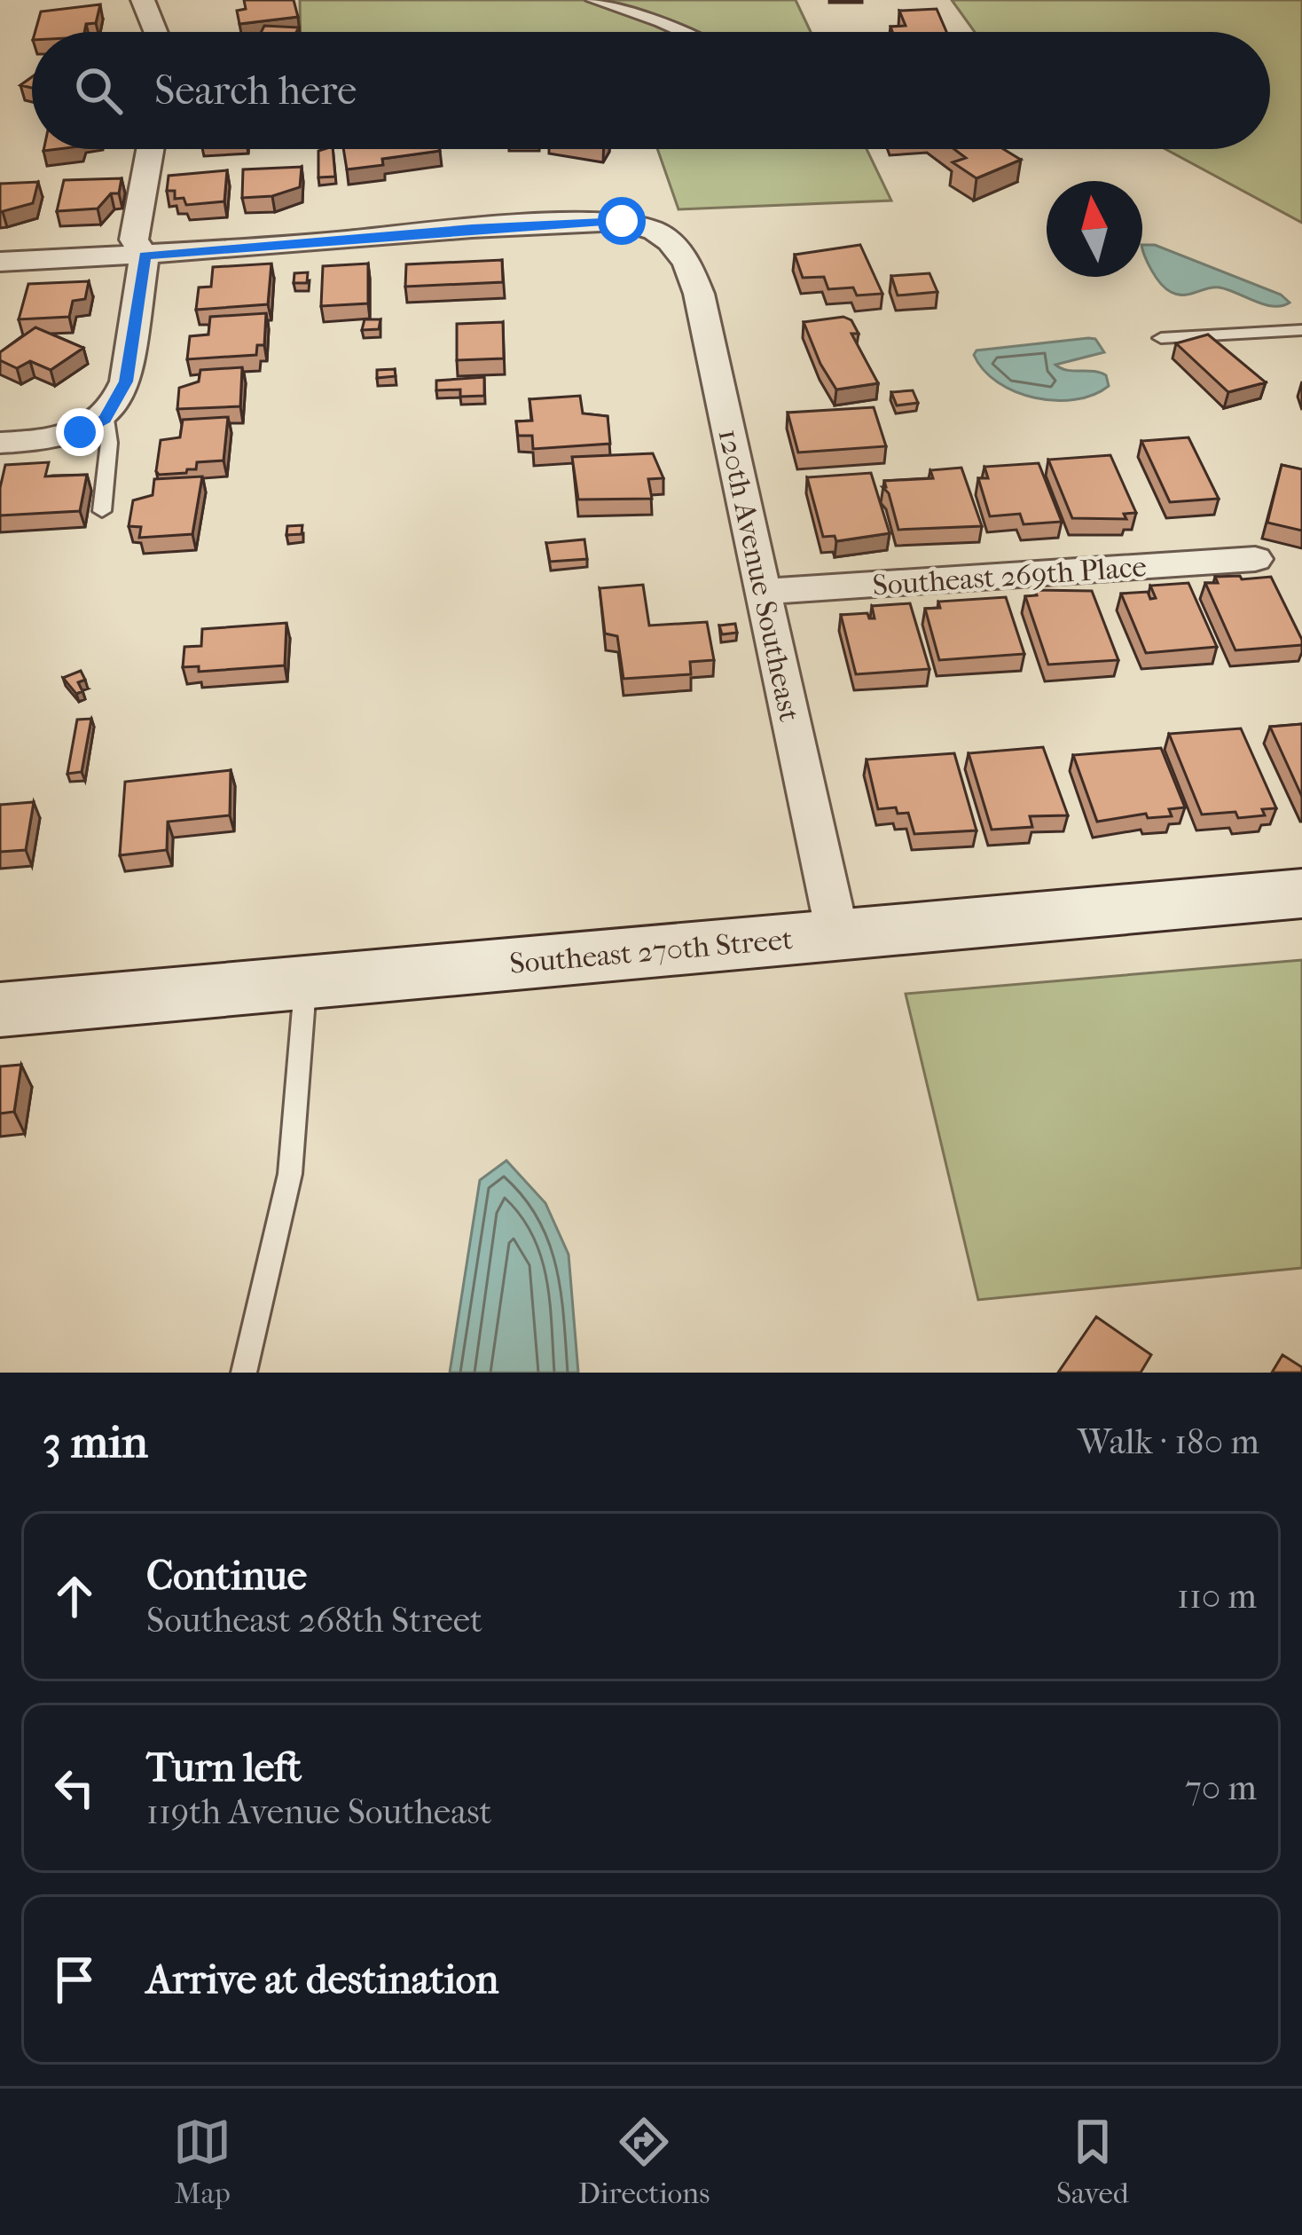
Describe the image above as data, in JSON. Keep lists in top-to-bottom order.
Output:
{
  "streets": {
    "street": ["120th Avenue Southeast", "Southeast 269th Place", "Southeast 270th Street"]
  },
  "crossings": [
    ["120th Avenue Southeast", "Southeast 269th Place"],
    ["120th Avenue Southeast", "Southeast 270th Street"]
  ],
  "north": "top",
  "page": {
    "search": "Search here",
    "heading": ["3 min", "Walk · 180 m"],
    "list": [
      ["Continue", "Southeast 268th Street", "110 m"],
      ["Turn left", "119th Avenue Southeast", "70 m"],
      "Arrive at destination"
    ],
    "nav": ["Map", "Directions", "Saved"]
  }
}
